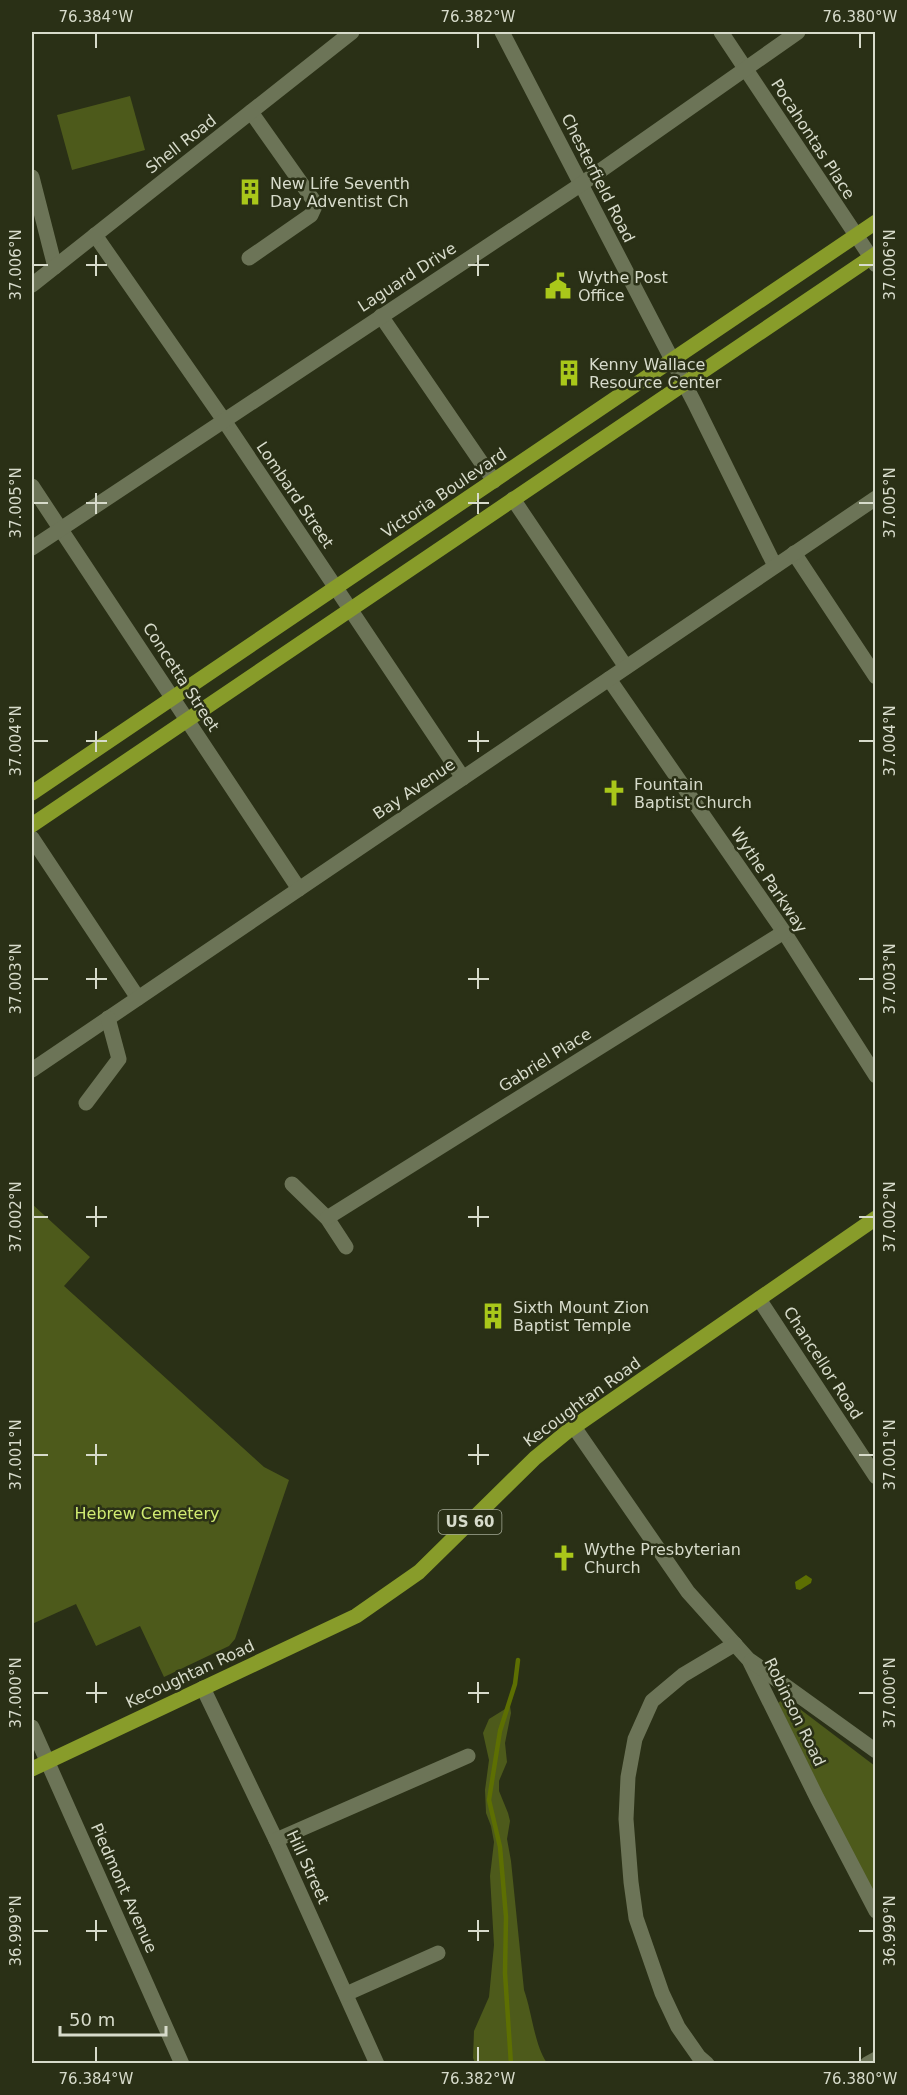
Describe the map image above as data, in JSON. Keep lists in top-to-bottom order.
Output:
{
  "streets": {
    "main road": ["Victoria Boulevard", "Kecoughtan Road", "US 60"],
    "street": [
      "Pocahontas Place",
      "Shell Road",
      "Chesterfield Road",
      "Laguard Drive",
      "Lombard Street",
      "Concetta Street",
      "Bay Avenue",
      "Wythe Parkway",
      "Gabriel Place",
      "Chancellor Road",
      "Robinson Road",
      "Hill Street",
      "Piedmont Avenue"
    ]
  },
  "crossings": [
    ["Pocahontas Place", "Laguard Drive"],
    ["Pocahontas Place", "Victoria Boulevard"],
    ["Shell Road", "Lombard Street"],
    ["Chesterfield Road", "Laguard Drive"],
    ["Chesterfield Road", "Victoria Boulevard"],
    ["Chesterfield Road", "Bay Avenue"],
    ["Laguard Drive", "Lombard Street"],
    ["Laguard Drive", "Concetta Street"],
    ["Victoria Boulevard", "Lombard Street"],
    ["Victoria Boulevard", "Concetta Street"],
    ["Lombard Street", "Bay Avenue"],
    ["Concetta Street", "Bay Avenue"],
    ["Bay Avenue", "Wythe Parkway"],
    ["Wythe Parkway", "Gabriel Place"],
    ["Chancellor Road", "Kecoughtan Road"],
    ["Kecoughtan Road", "Robinson Road"],
    ["Kecoughtan Road", "Hill Street"],
    ["Kecoughtan Road", "Piedmont Avenue"]
  ],
  "parks": ["Hebrew Cemetery"],
  "places": {
    "building": ["New Life Seventh Day Adventist Ch", "Kenny Wallace Resource Center", "Sixth Mount Zion Baptist Temple"],
    "public building": ["Wythe Post Office"],
    "church": ["Fountain Baptist Church", "Wythe Presbyterian Church"]
  },
  "scale_bar": "50 m",
  "coordinates": [
    "76.384°W",
    "76.382°W",
    "76.380°W",
    "37.006°N",
    "37.005°N",
    "37.004°N",
    "37.003°N",
    "37.002°N",
    "37.001°N",
    "37.000°N",
    "36.999°N"
  ]
}
